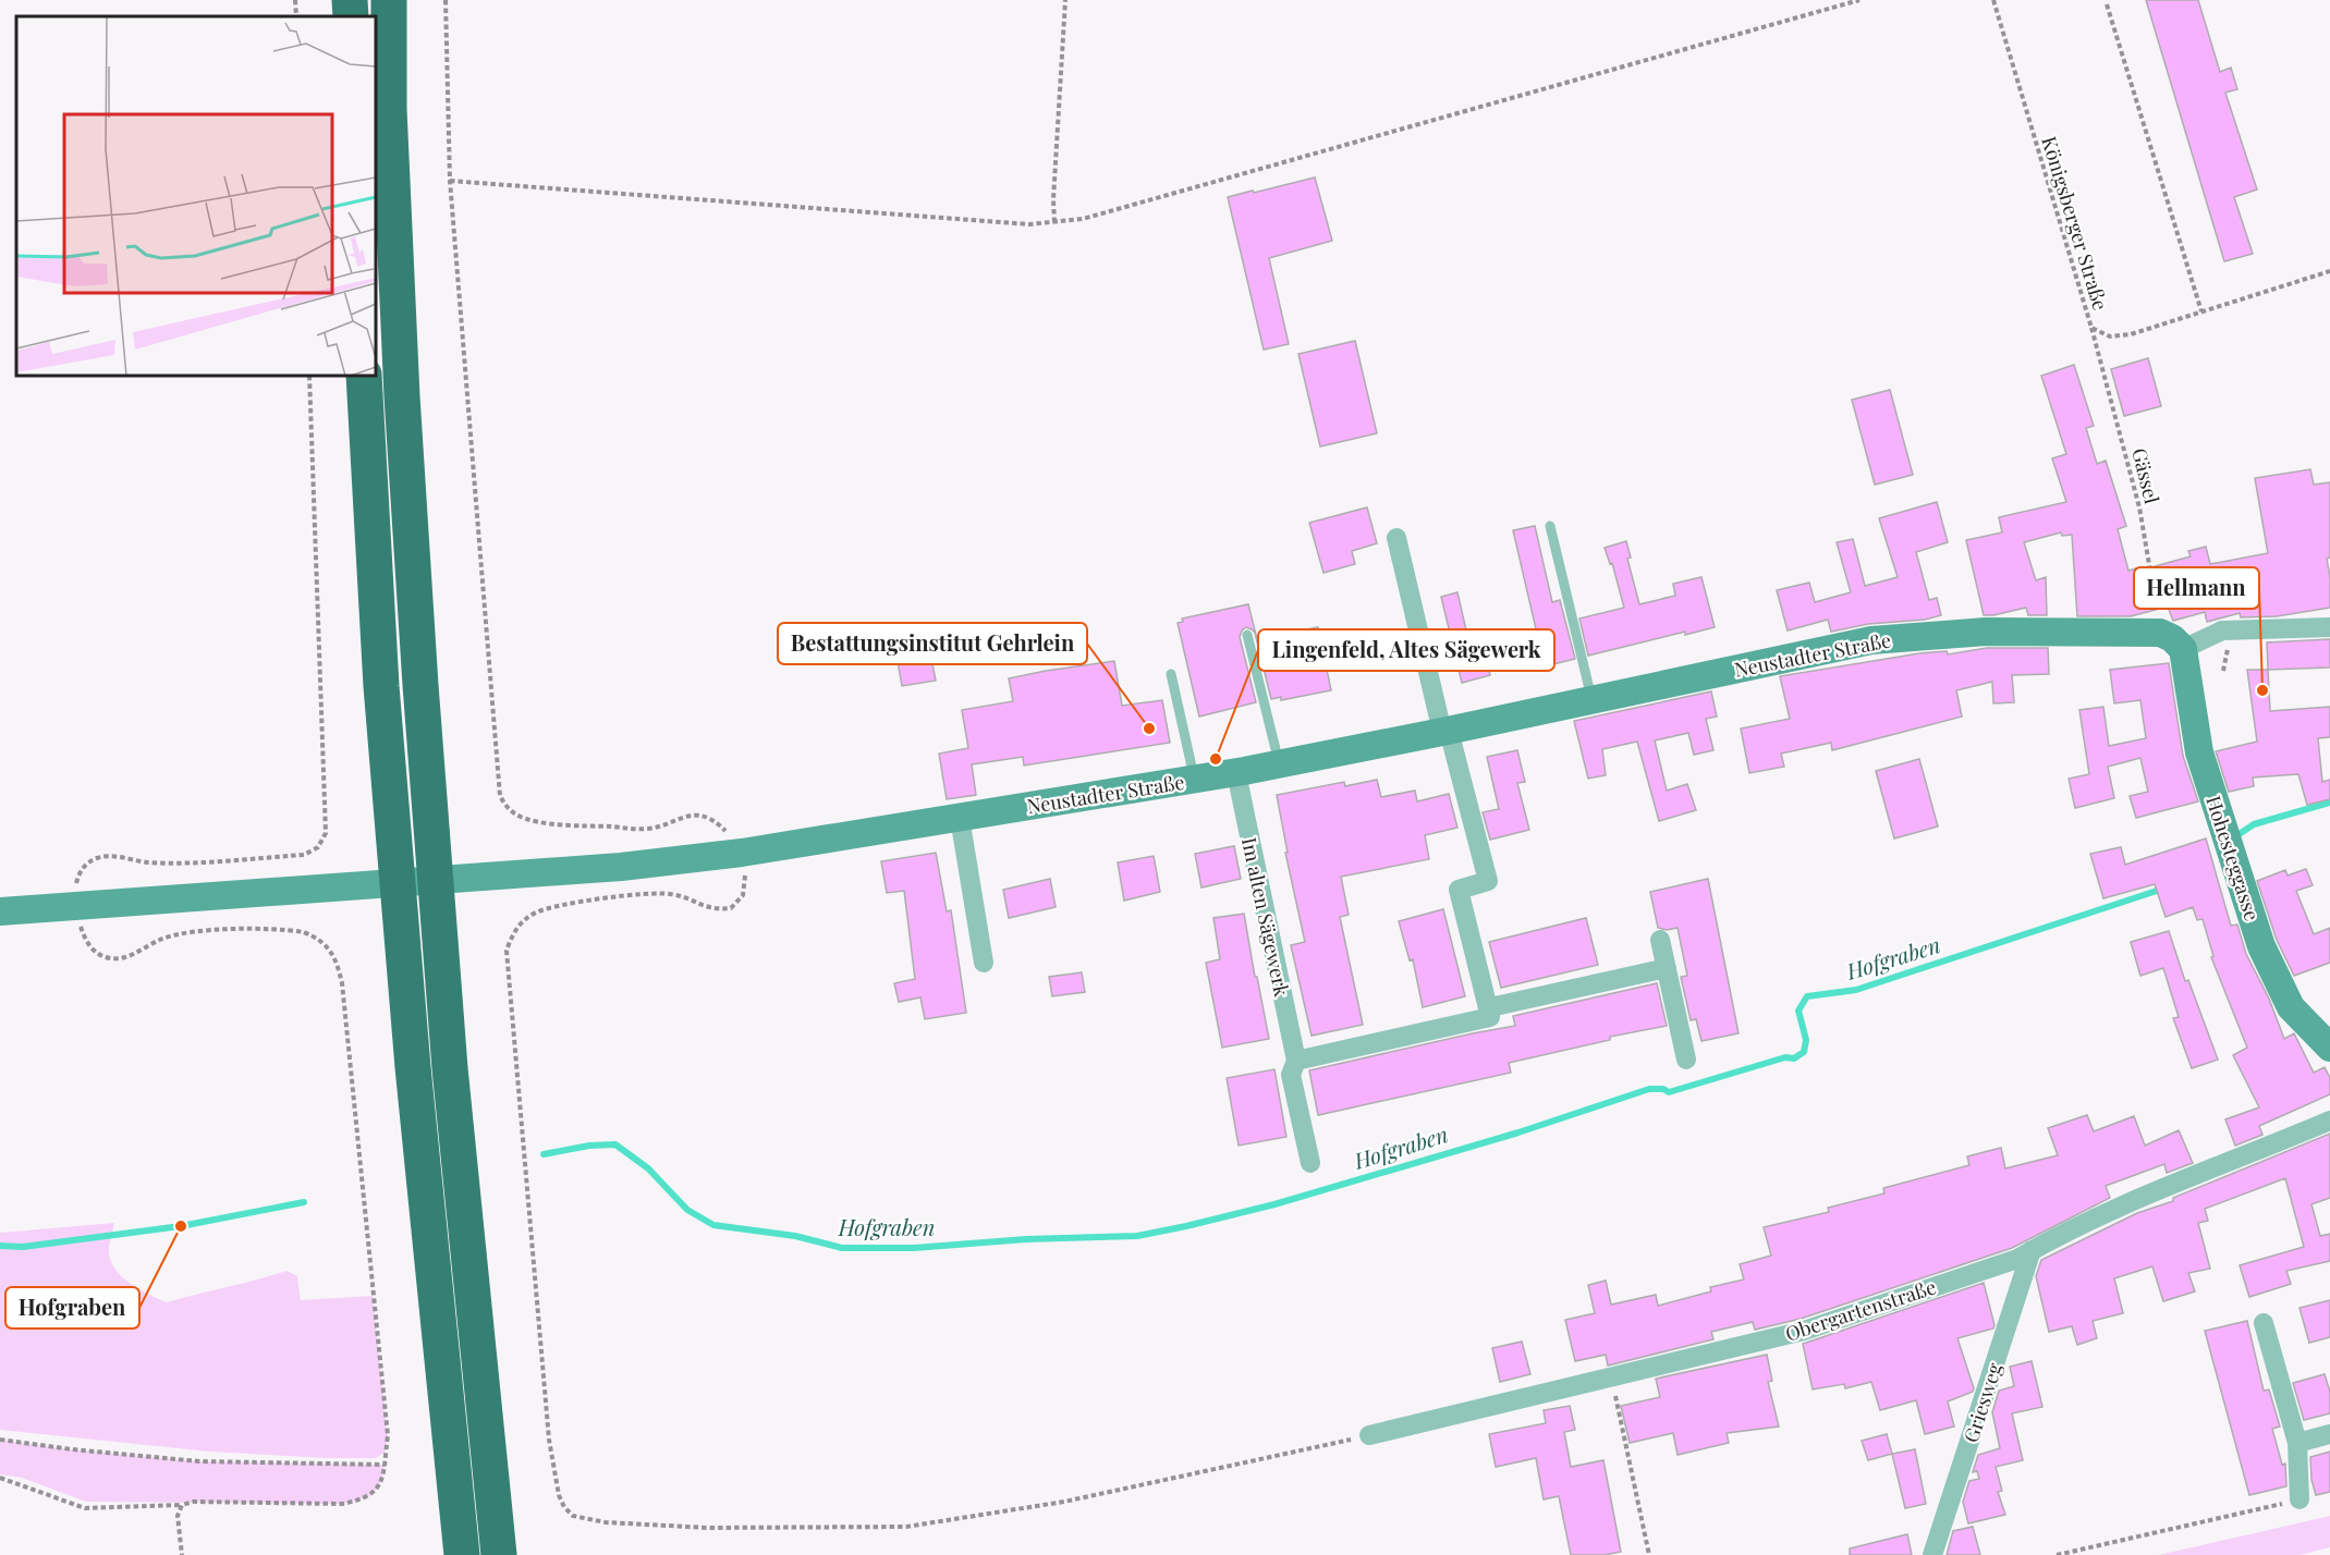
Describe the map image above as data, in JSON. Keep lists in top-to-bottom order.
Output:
{
  "streets": {
    "main road": ["Neustadter Straße", "Hohesteggasse"],
    "street": ["Im alten Sägewerk", "Obergartenstraße", "Griesweg"],
    "path": ["Königsberger Straße", "Gässel"]
  },
  "crossings": [
    ["Königsberger Straße", "Gässel"],
    ["Gässel", "Neustadter Straße"],
    ["Neustadter Straße", "Im alten Sägewerk"],
    ["Obergartenstraße", "Griesweg"]
  ],
  "water": ["Hofgraben"],
  "places": [
    "Hellmann",
    "Bestattungsinstitut Gehrlein",
    "Lingenfeld, Altes Sägewerk",
    "Hofgraben"
  ]
}
